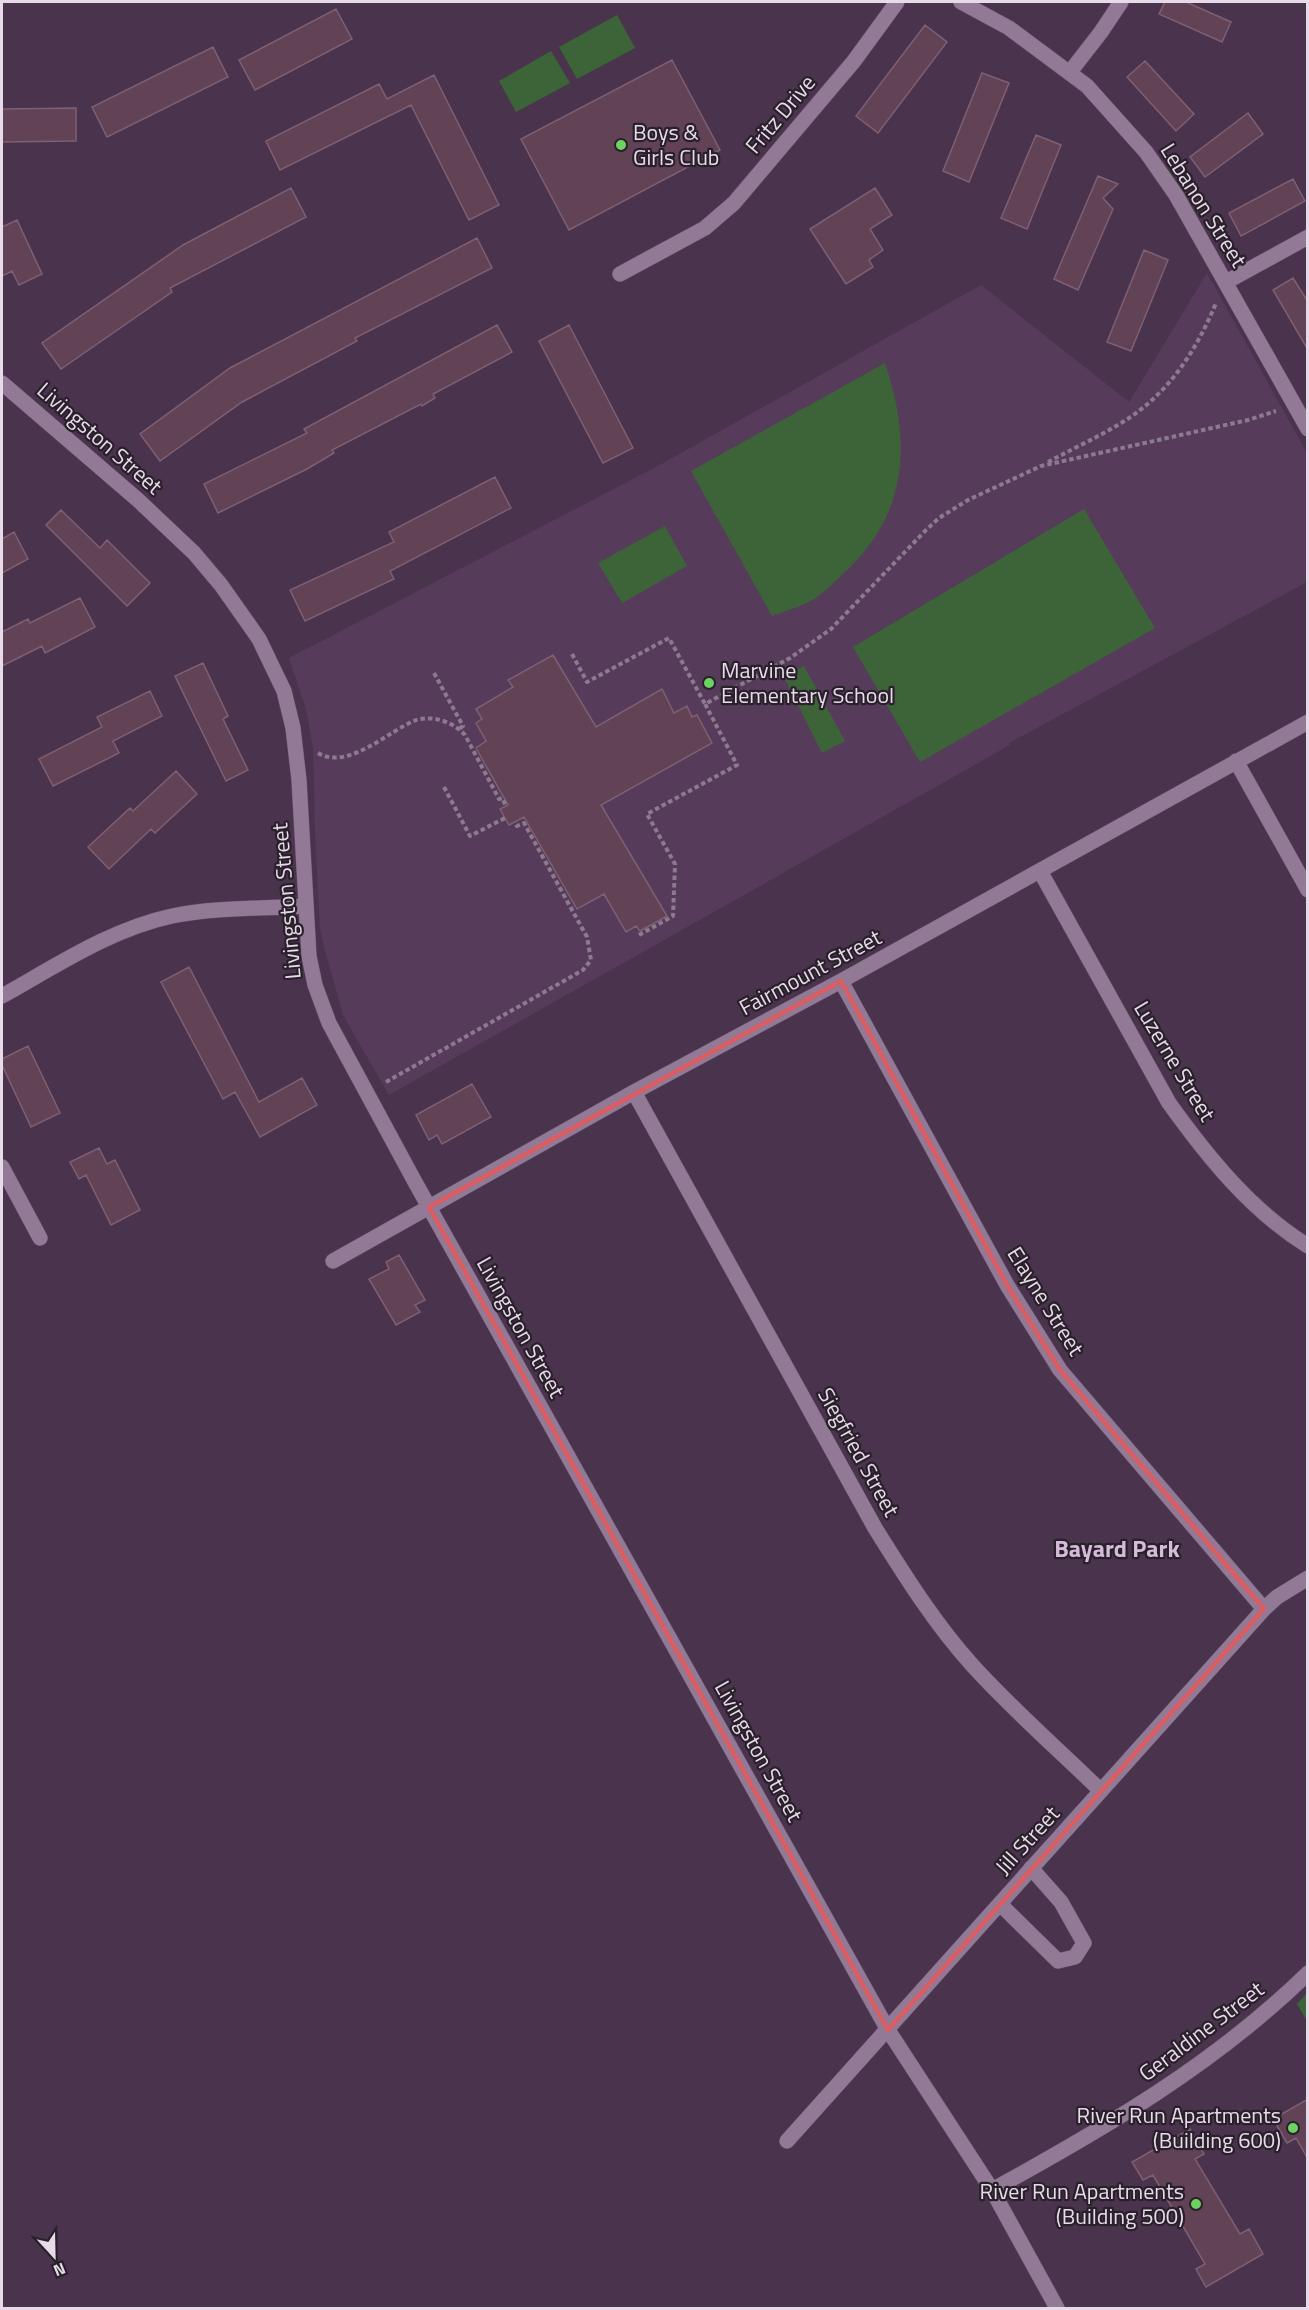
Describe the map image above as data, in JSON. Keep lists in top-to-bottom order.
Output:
{
  "streets": {
    "street": [
      "Fritz Drive",
      "Lebanon Street",
      "Livingston Street",
      "Fairmount Street",
      "Luzerne Street",
      "Elayne Street",
      "Siegfried Street",
      "Jill Street",
      "Geraldine Street"
    ]
  },
  "crossings": [
    ["Livingston Street", "Fairmount Street"],
    ["Livingston Street", "Jill Street"],
    ["Livingston Street", "Geraldine Street"],
    ["Fairmount Street", "Luzerne Street"],
    ["Fairmount Street", "Elayne Street"],
    ["Fairmount Street", "Siegfried Street"],
    ["Elayne Street", "Jill Street"],
    ["Siegfried Street", "Jill Street"]
  ],
  "districts": ["Bayard Park"],
  "places": [
    "Boys & Girls Club",
    "Marvine Elementary School",
    "River Run Apartments (Building 600)",
    "River Run Apartments (Building 500)"
  ],
  "north": "bottom"
}
